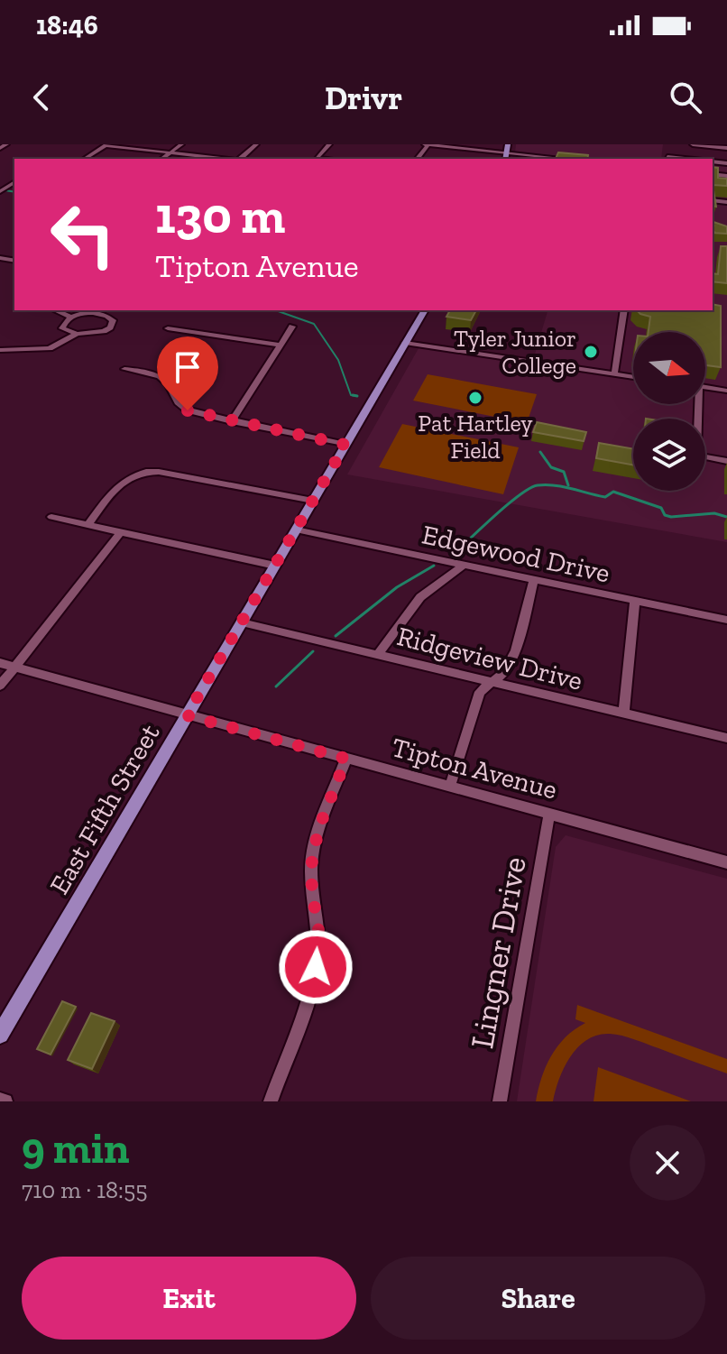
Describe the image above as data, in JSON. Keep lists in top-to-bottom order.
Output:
{
  "streets": {
    "main road": ["East Fifth Street"],
    "street": [
      "Edgewood Drive",
      "Ridgeview Drive",
      "Tipton Avenue",
      "Lingner Drive"
    ]
  },
  "crossings": [
    ["Edgewood Drive", "East Fifth Street"],
    ["Ridgeview Drive", "East Fifth Street"],
    ["Tipton Avenue", "East Fifth Street"],
    ["Tipton Avenue", "Lingner Drive"]
  ],
  "places": ["Tyler Junior College", "Pat Hartley Field"],
  "north": "right",
  "page": {
    "status": "18:46",
    "header": "Drivr",
    "turn": ["130 m", "Tipton Avenue"],
    "heading": ["9 min", "710 m · 18:55"],
    "buttons": ["Exit", "Share"]
  }
}
